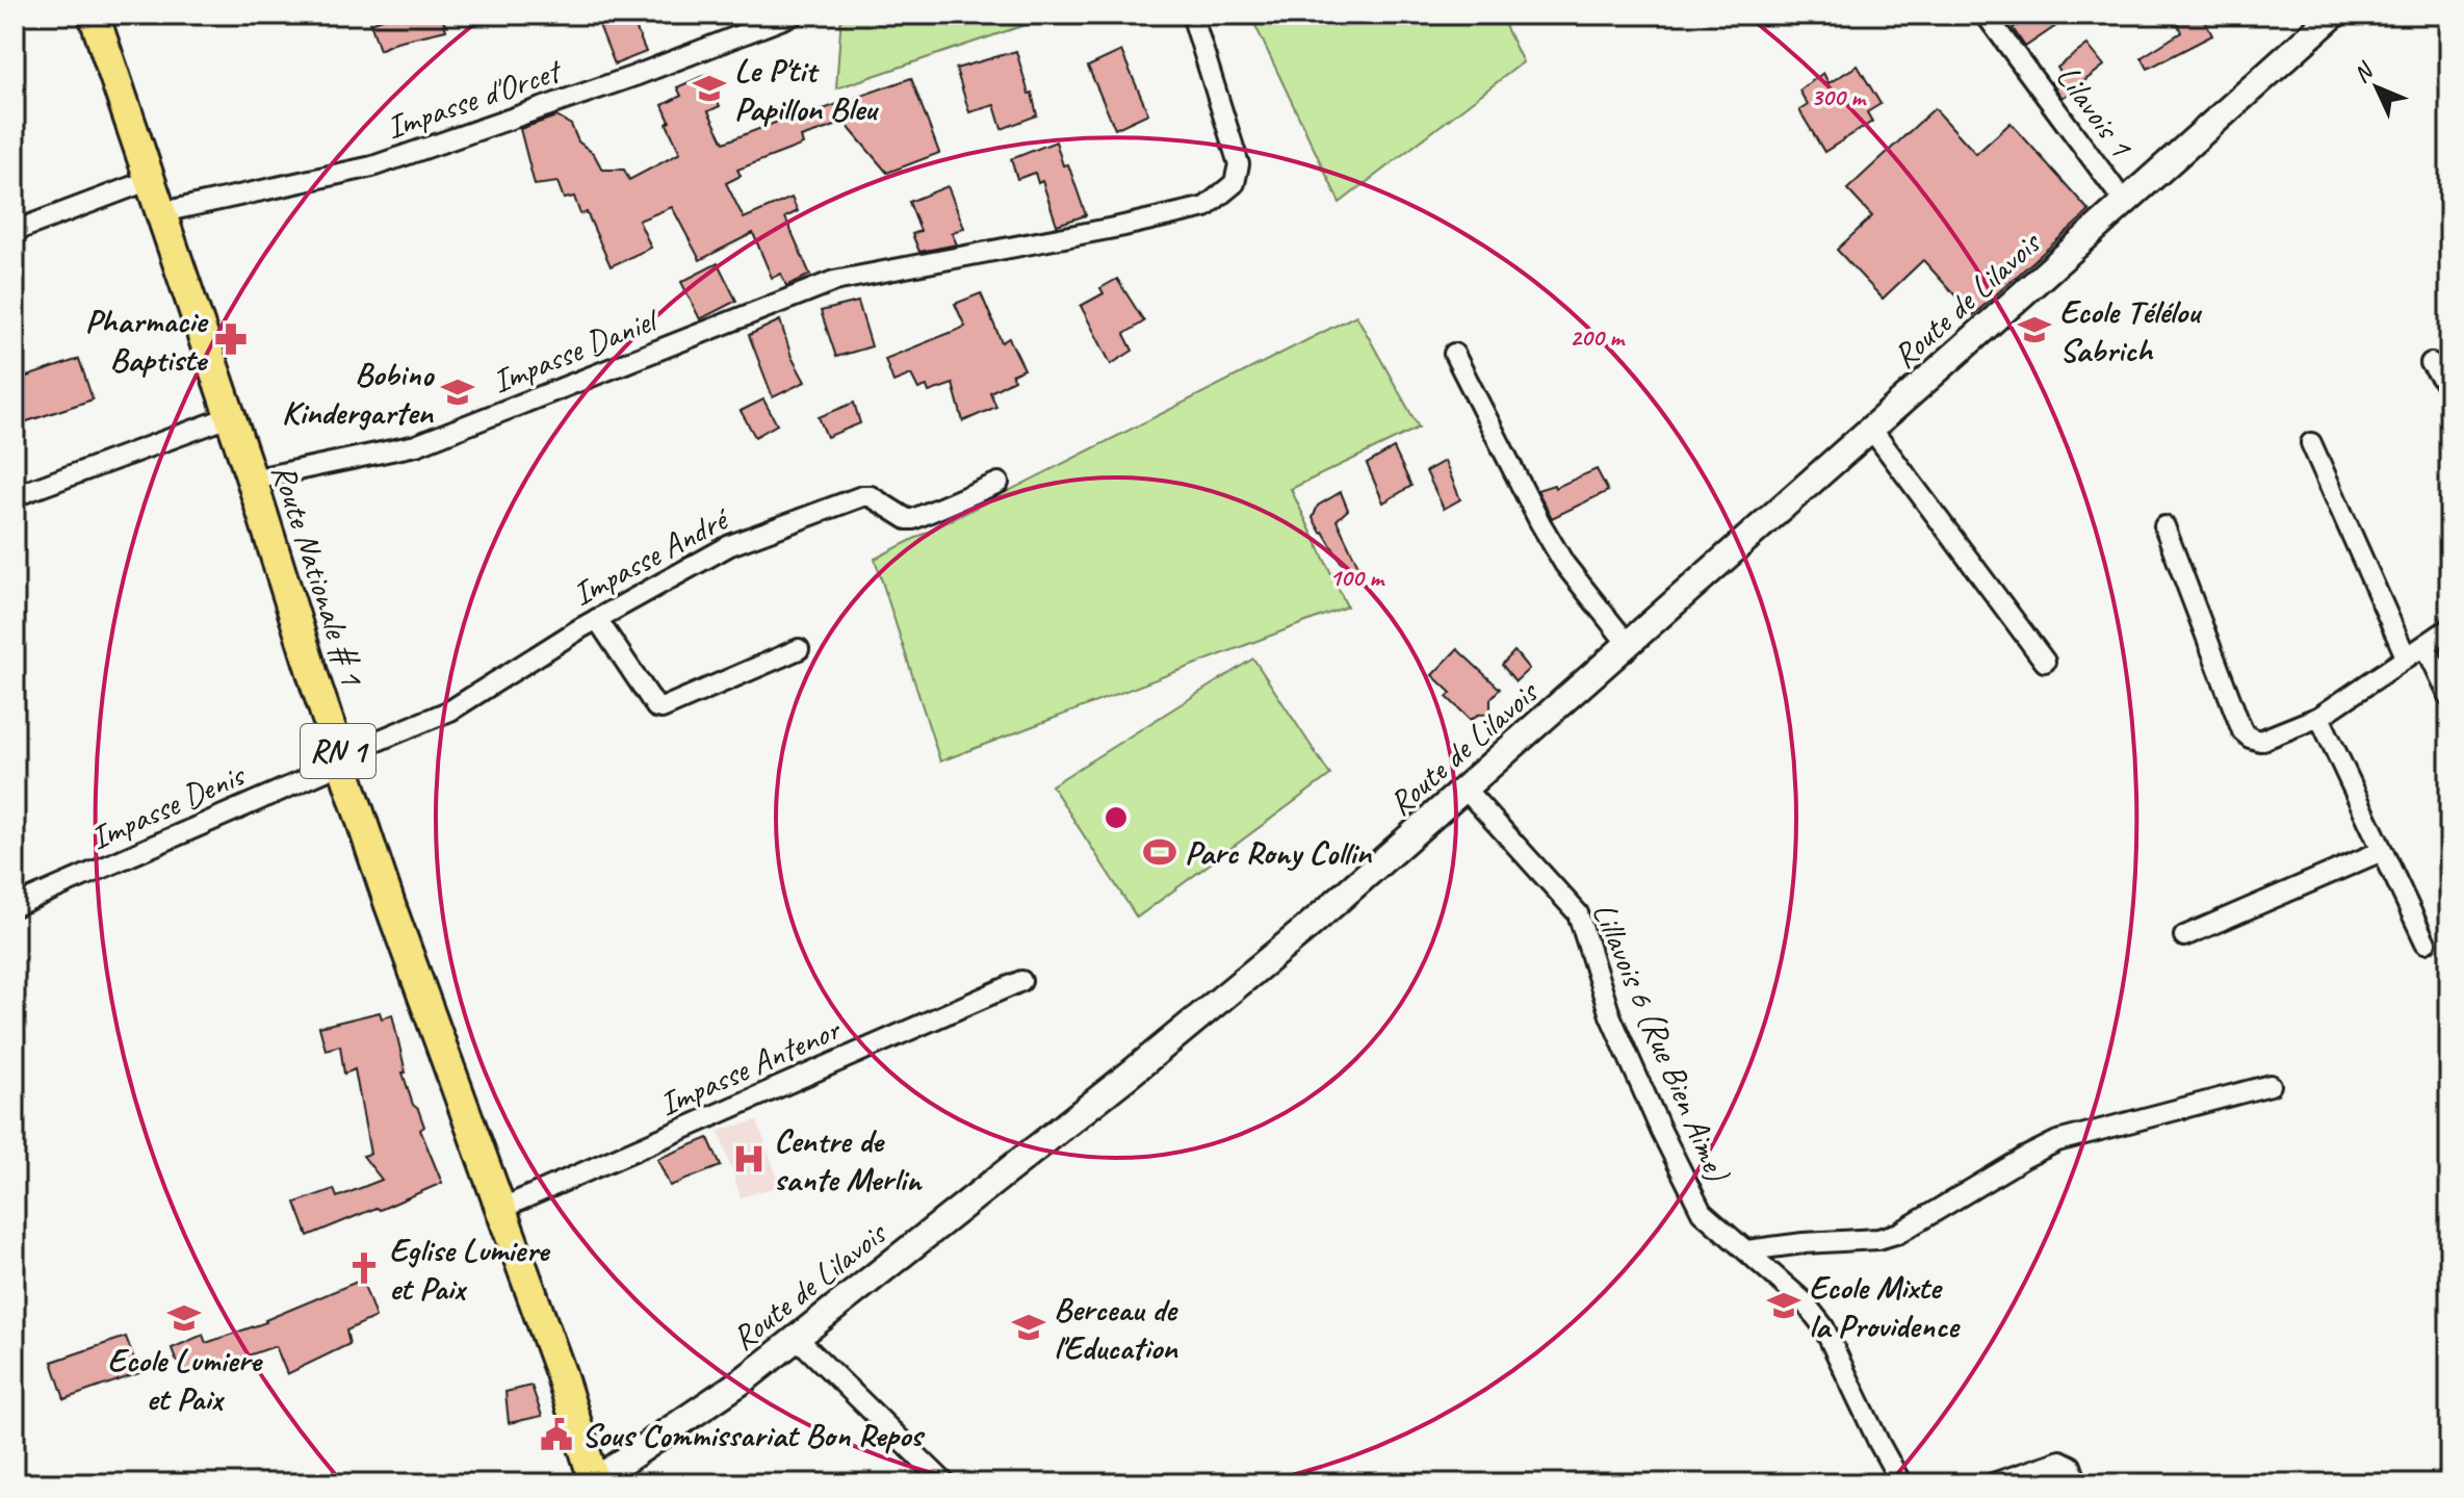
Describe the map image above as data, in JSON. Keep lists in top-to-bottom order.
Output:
{
  "streets": {
    "main road": ["Route de Lilavois", "Route Nationale # 1", "RN 1"],
    "street": [
      "Impasse d'Orcet",
      "Lilavois 1",
      "Impasse Daniel",
      "Impasse André",
      "Impasse Denis",
      "Lillavois 6 (Rue Bien Aime)",
      "Impasse Antenor"
    ]
  },
  "crossings": [
    ["Impasse d'Orcet", "Route Nationale # 1"],
    ["Lilavois 1", "Route de Lilavois"],
    ["Route de Lilavois", "Route Nationale # 1"],
    ["Route de Lilavois", "Lillavois 6 (Rue Bien Aime)"],
    ["Impasse Daniel", "Route Nationale # 1"],
    ["Impasse André", "Route Nationale # 1"],
    ["Impasse André", "Impasse Denis"],
    ["Route Nationale # 1", "Impasse Denis"],
    ["Route Nationale # 1", "Impasse Antenor"]
  ],
  "places": {
    "school or university": [
      "Le P'tit Papillon Bleu",
      "Ecole Télélou Sabrich",
      "Bobino Kindergarten",
      "Ecole Mixte la Providence",
      "Ecole Lumiere et Paix",
      "Berceau de l'Education"
    ],
    "pharmacy": ["Pharmacie Baptiste"],
    "sports": ["Parc Rony Collin"],
    "hospital": ["Centre de sante Merlin"],
    "church": ["Eglise Lumiere et Paix"],
    "public building": ["Sous Commissariat Bon Repos"]
  },
  "north": "top left",
  "rings": ["300 m", "200 m", "100 m"]
}
